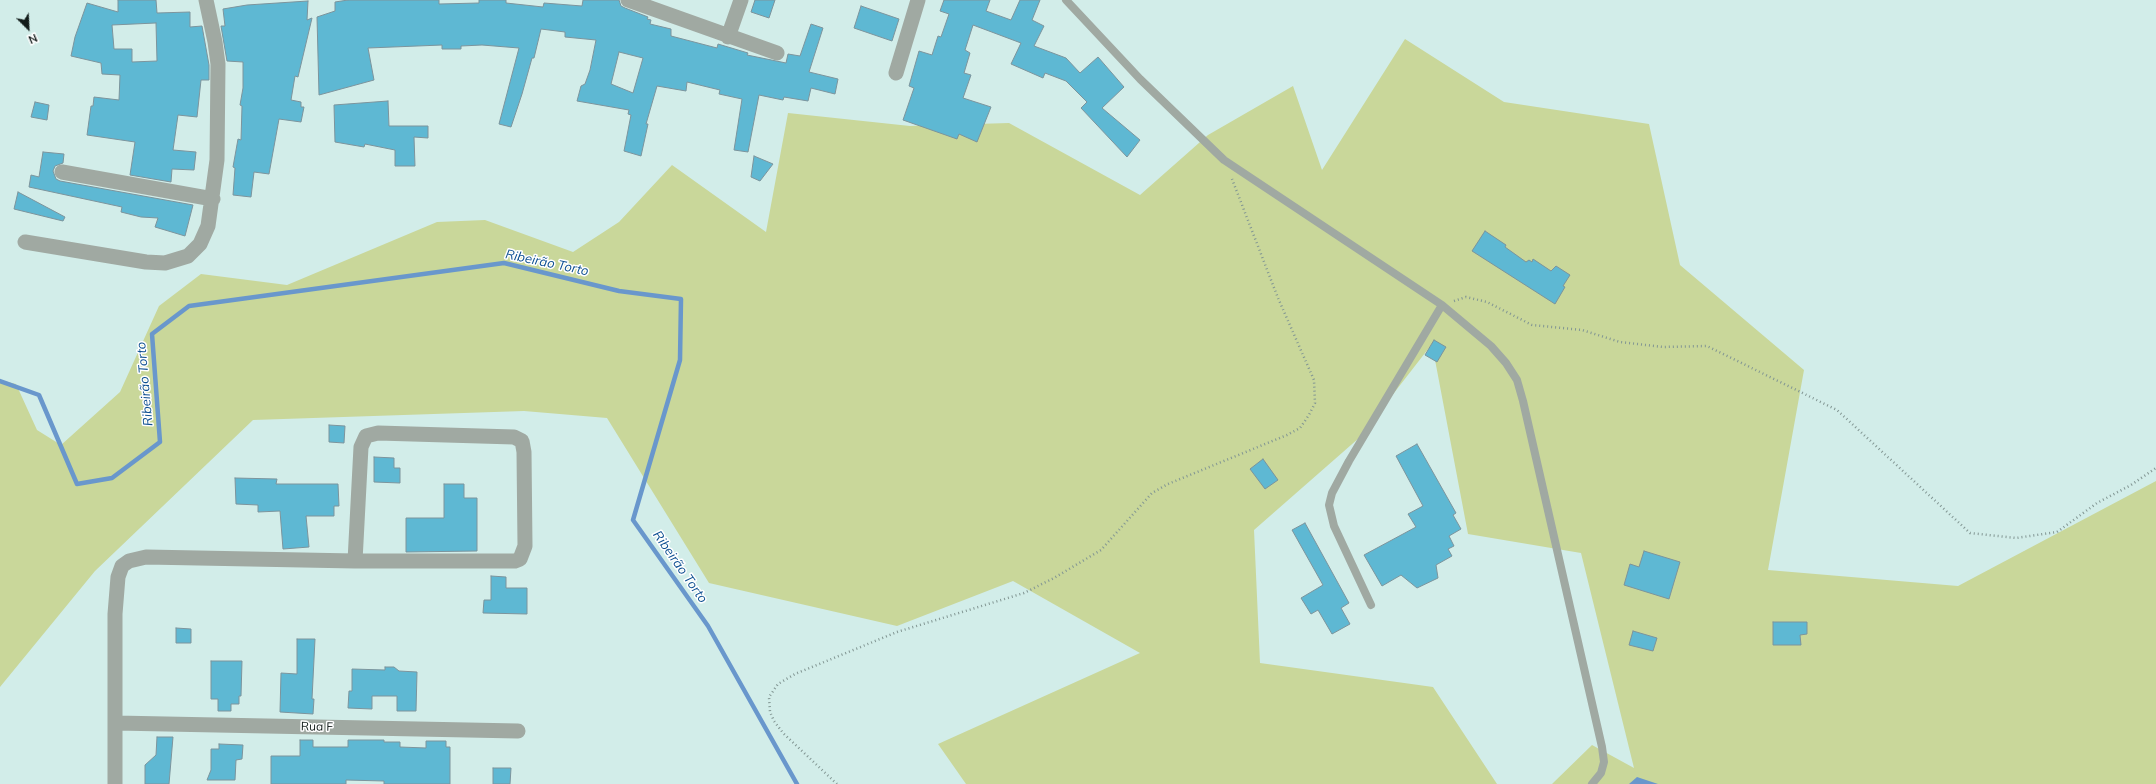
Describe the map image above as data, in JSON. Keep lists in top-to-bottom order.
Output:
{
  "streets": {
    "street": ["Rua F"]
  },
  "water": ["Ribeirão Torto"],
  "north": "bottom right"
}
